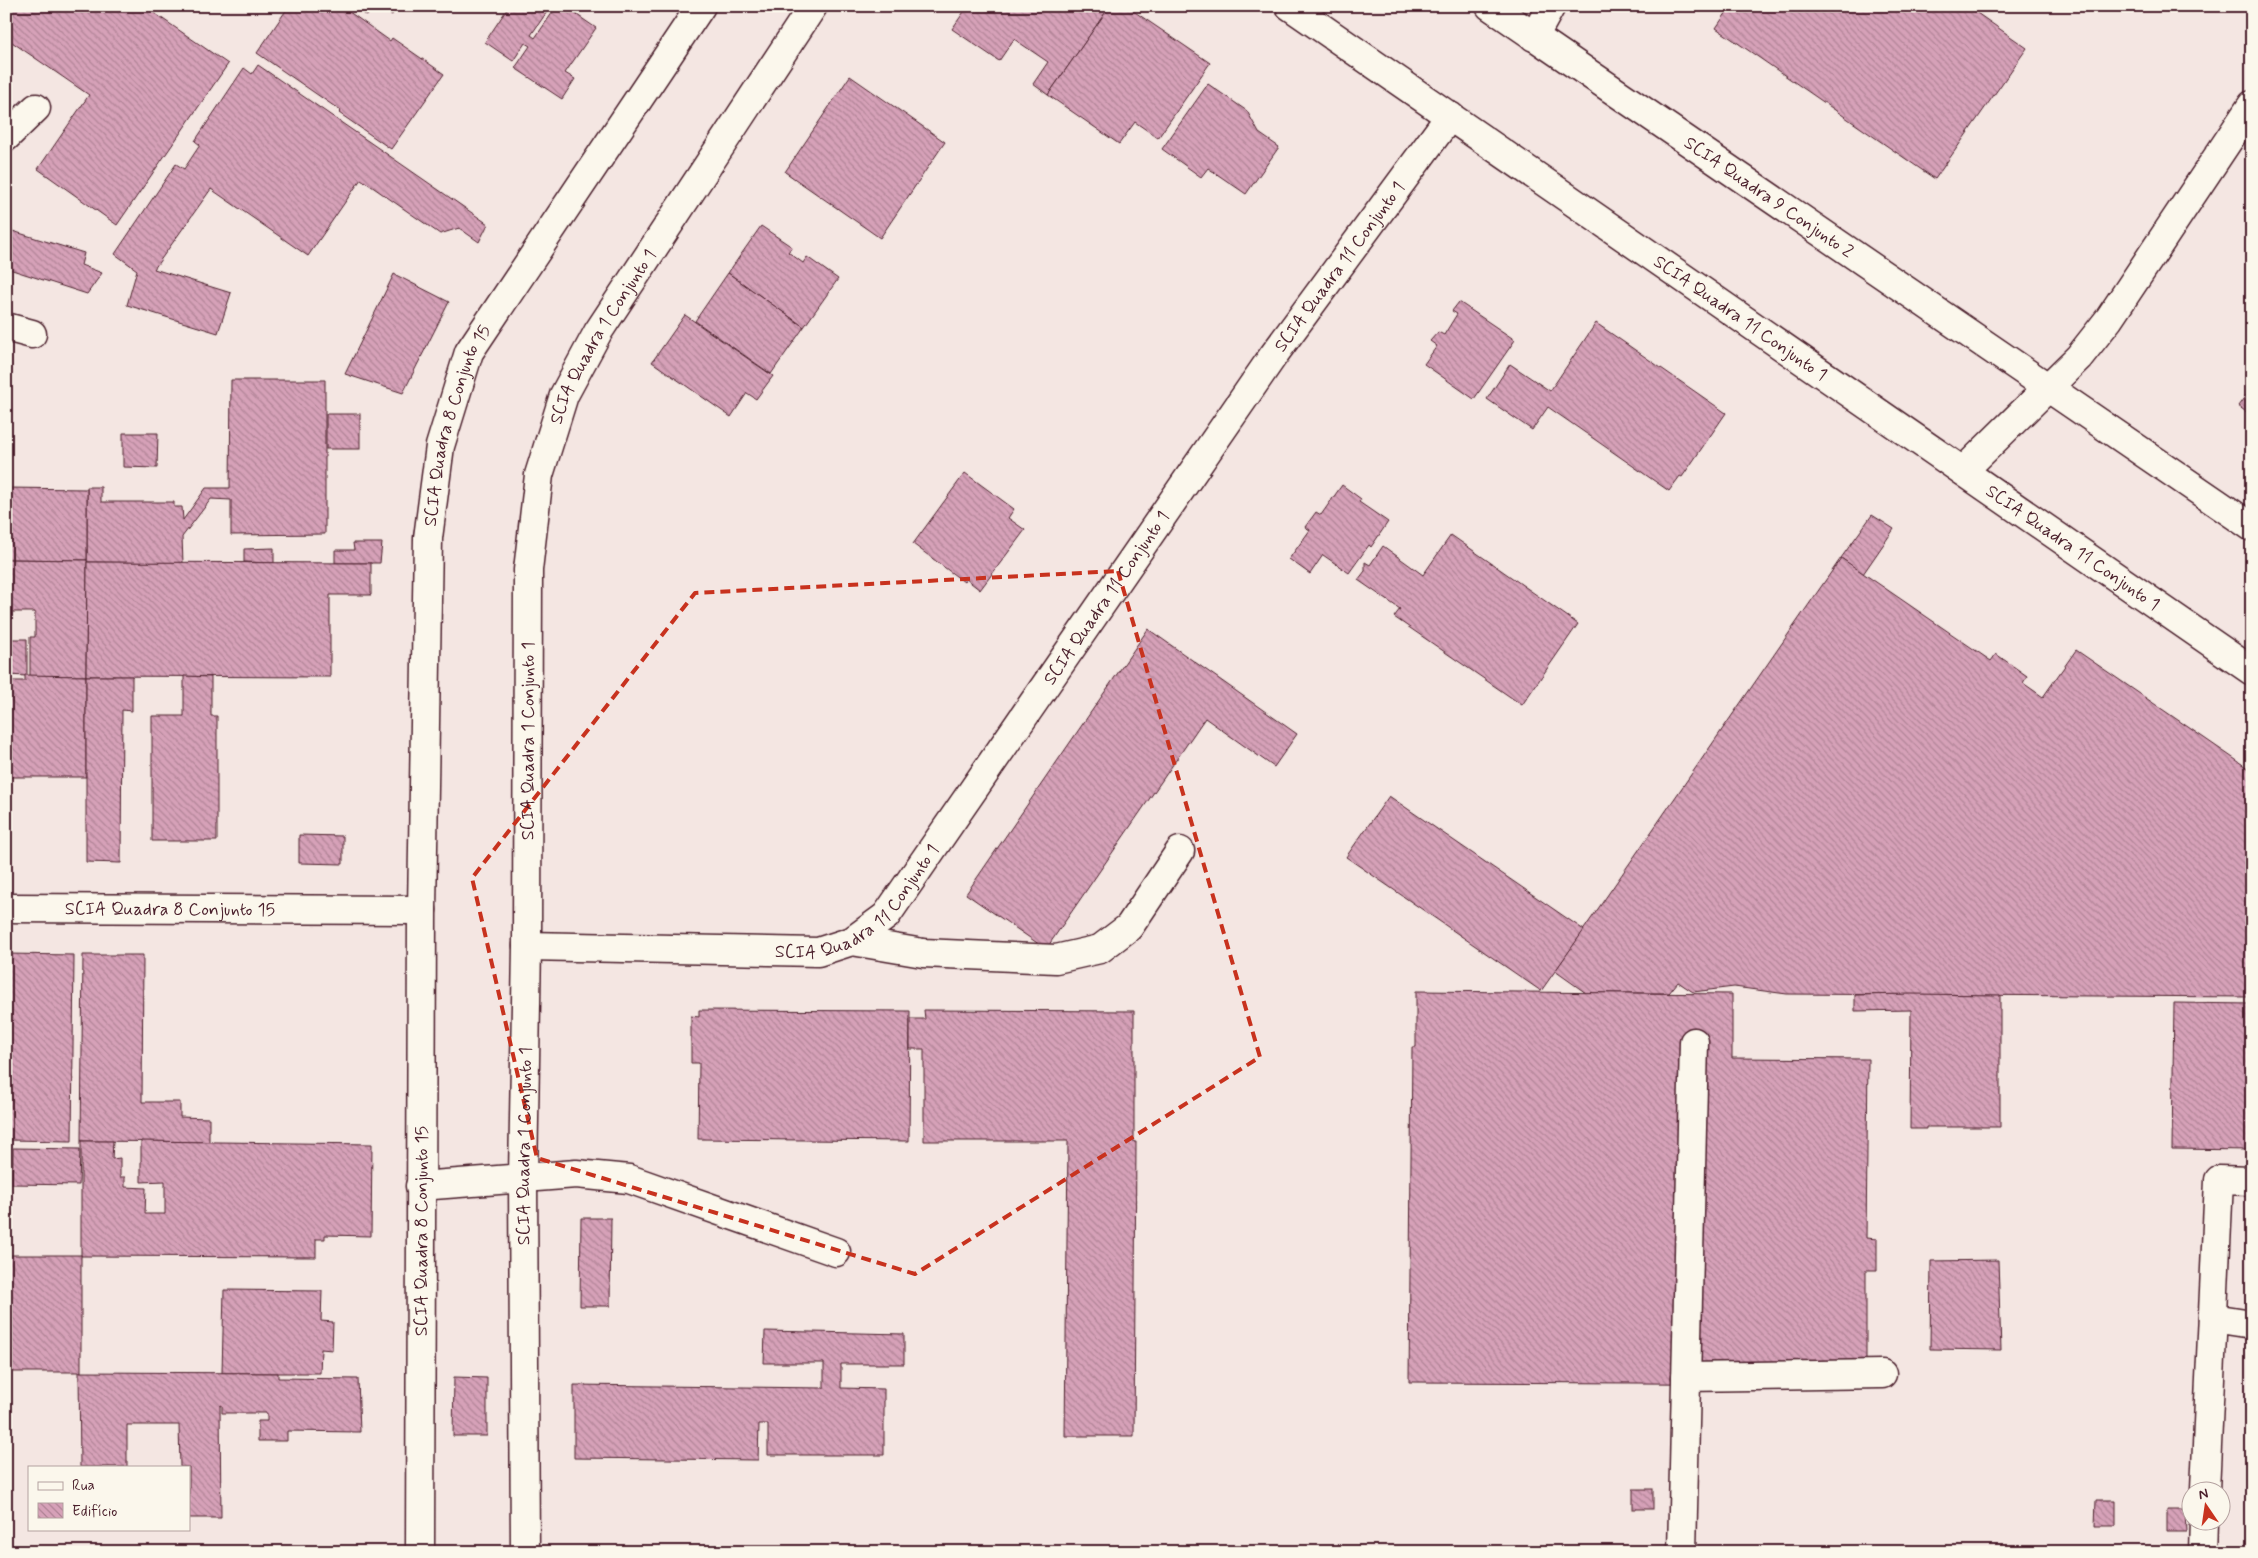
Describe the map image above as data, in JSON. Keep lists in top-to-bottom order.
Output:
{
  "streets": {
    "street": [
      "SCIA Quadra 9 Conjunto 2",
      "SCIA Quadra 11 Conjunto 1",
      "SCIA Quadra 1 Conjunto 1",
      "SCIA Quadra 8 Conjunto 15"
    ]
  },
  "crossings": [
    ["SCIA Quadra 11 Conjunto 1", "SCIA Quadra 1 Conjunto 1"]
  ],
  "legend": ["Rua", "Edifício"],
  "north": "top"
}
